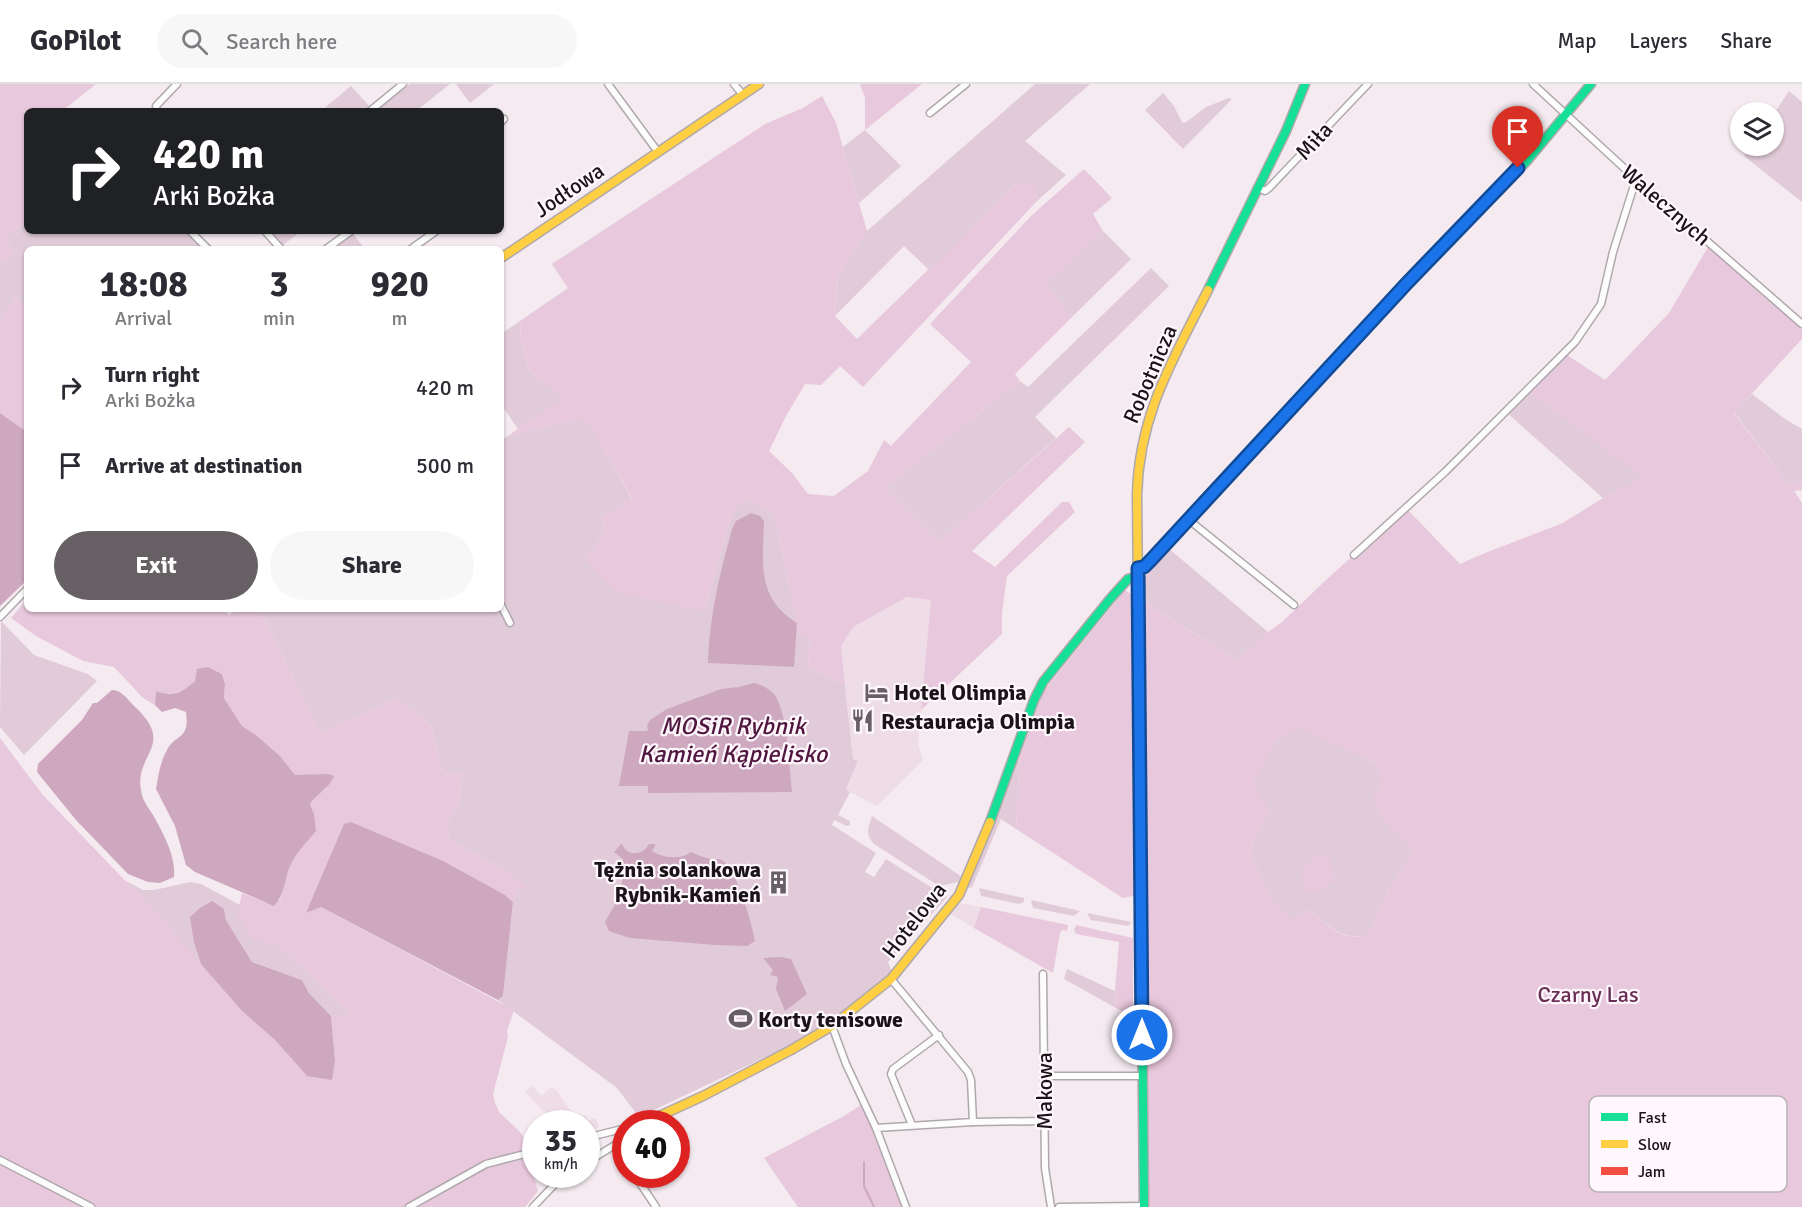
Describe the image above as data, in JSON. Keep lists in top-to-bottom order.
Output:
{
  "streets": {
    "street": [
      "Miła",
      "Jodłowa",
      "Walecznych",
      "Robotnicza",
      "Hotelowa",
      "Makowa"
    ]
  },
  "crossings": [
    ["Miła", "Robotnicza"],
    ["Walecznych", "Hotelowa"],
    ["Robotnicza", "Hotelowa"]
  ],
  "water": ["MOSiR Rybnik Kamień Kąpielisko"],
  "parks": ["Czarny Las"],
  "places": {
    "hotel": ["Hotel Olimpia"],
    "restaurant": ["Restauracja Olimpia"],
    "building": ["Tężnia solankowa Rybnik-Kamień"],
    "sports": ["Korty tenisowe"]
  },
  "legend": ["Fast", "Slow", "Jam"],
  "page": {
    "header": "GoPilot",
    "search": "Search here",
    "nav": ["Map", "Layers", "Share"],
    "turn": ["420 m", "Arki Bożka"],
    "eta": [
      "18:08",
      "Arrival",
      "3",
      "min",
      "920",
      "m"
    ],
    "list": [
      {
        "name": "Turn right",
        "note": "Arki Bożka",
        "value": "420 m"
      },
      {
        "name": "Arrive at destination",
        "value": "500 m"
      }
    ],
    "buttons": ["Exit", "Share"],
    "speed": "35 km/h",
    "limit": "40"
  }
}
